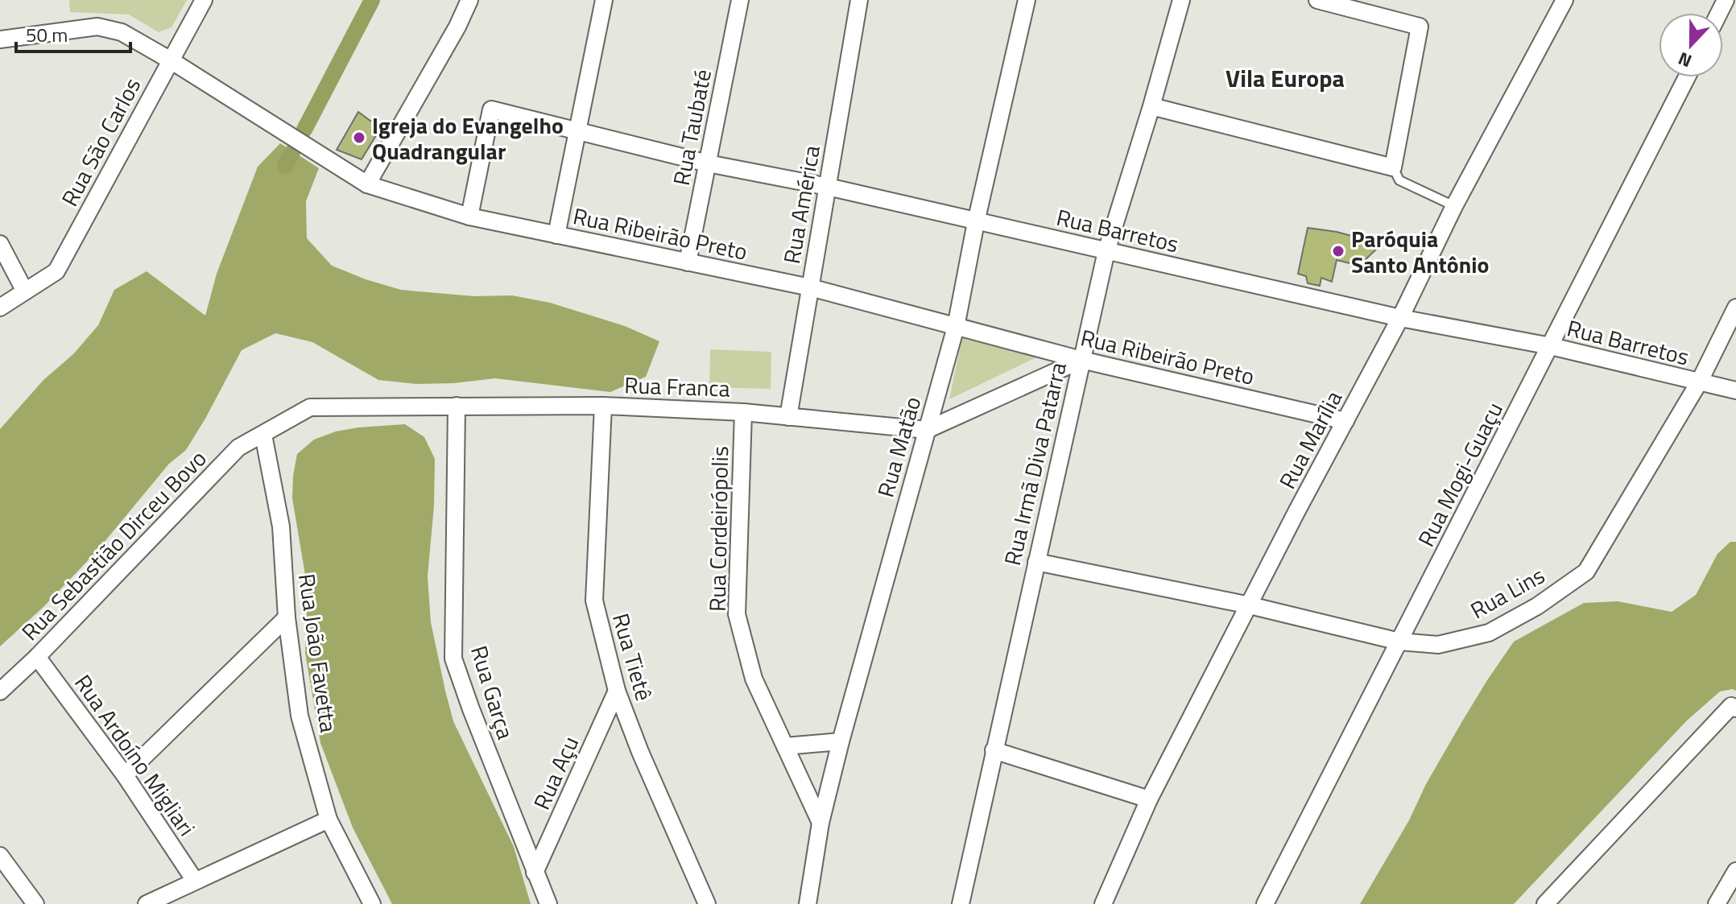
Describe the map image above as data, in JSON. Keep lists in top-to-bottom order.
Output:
{
  "streets": {
    "street": [
      "Rua Taubaté",
      "Rua São Carlos",
      "Rua América",
      "Rua Barretos",
      "Rua Ribeirão Preto",
      "Rua Franca",
      "Rua Marília",
      "Rua Matão",
      "Rua Irmã Diva Patarra",
      "Rua Mogi-Guaçu",
      "Rua Cordeirópolis",
      "Rua Sebastião Dirceu Bovo",
      "Rua Lins",
      "Rua João Favetta",
      "Rua Tietê",
      "Rua Garça",
      "Rua Ardoíno Migliari",
      "Rua Açu"
    ]
  },
  "crossings": [
    ["Rua Taubaté", "Rua Barretos"],
    ["Rua Taubaté", "Rua Ribeirão Preto"],
    ["Rua São Carlos", "Rua Ribeirão Preto"],
    ["Rua América", "Rua Barretos"],
    ["Rua América", "Rua Ribeirão Preto"],
    ["Rua América", "Rua Franca"],
    ["Rua Barretos", "Rua Ribeirão Preto"],
    ["Rua Barretos", "Rua Marília"],
    ["Rua Barretos", "Rua Matão"],
    ["Rua Barretos", "Rua Irmã Diva Patarra"],
    ["Rua Barretos", "Rua Mogi-Guaçu"],
    ["Rua Barretos", "Rua Lins"],
    ["Rua Ribeirão Preto", "Rua Franca"],
    ["Rua Ribeirão Preto", "Rua Marília"],
    ["Rua Ribeirão Preto", "Rua Matão"],
    ["Rua Ribeirão Preto", "Rua Irmã Diva Patarra"],
    ["Rua Franca", "Rua Matão"],
    ["Rua Franca", "Rua Irmã Diva Patarra"],
    ["Rua Franca", "Rua Cordeirópolis"],
    ["Rua Franca", "Rua Sebastião Dirceu Bovo"],
    ["Rua Franca", "Rua João Favetta"],
    ["Rua Franca", "Rua Tietê"],
    ["Rua Franca", "Rua Garça"],
    ["Rua Marília", "Rua Lins"],
    ["Rua Matão", "Rua Cordeirópolis"],
    ["Rua Irmã Diva Patarra", "Rua Lins"],
    ["Rua Mogi-Guaçu", "Rua Lins"],
    ["Rua Sebastião Dirceu Bovo", "Rua João Favetta"],
    ["Rua Sebastião Dirceu Bovo", "Rua Ardoíno Migliari"],
    ["Rua Tietê", "Rua Açu"],
    ["Rua Garça", "Rua Açu"]
  ],
  "districts": ["Vila Europa"],
  "places": ["Igreja do Evangelho Quadrangular", "Paróquia Santo Antônio"],
  "scale_bar": "50 m",
  "north": "bottom"
}
